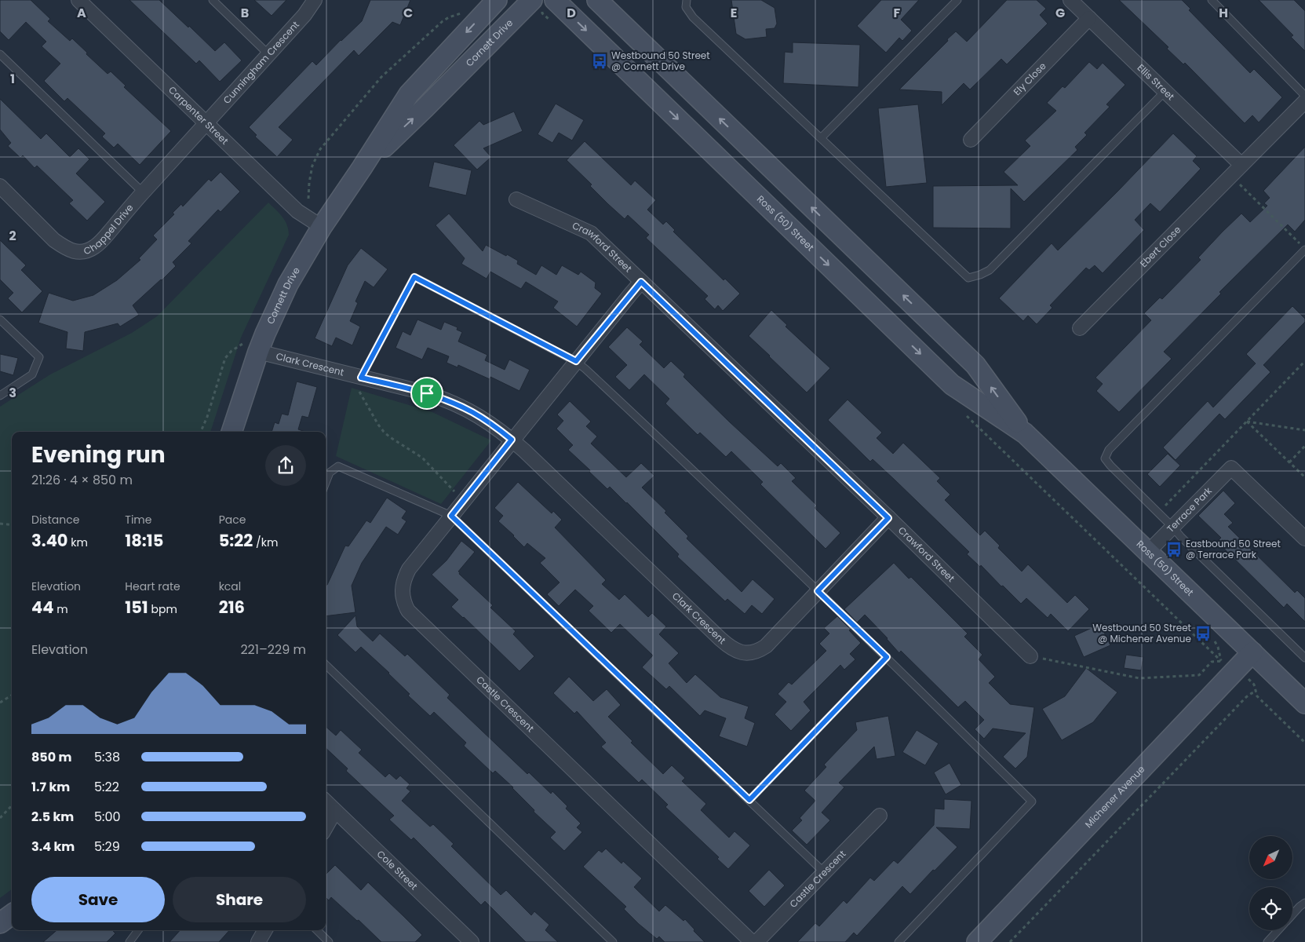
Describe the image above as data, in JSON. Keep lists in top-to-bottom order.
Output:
{
  "streets": {
    "main road": ["Cornett Drive", "Ross (50) Street", "Michener Avenue"],
    "street": [
      "Cunningham Crescent",
      "Ely Close",
      "Ellis Street",
      "Carpenter Street",
      "Chappel Drive",
      "Ebert Close",
      "Crawford Street",
      "Clark Crescent",
      "Terrace Park",
      "Castle Crescent",
      "Cole Street"
    ]
  },
  "crossings": [
    ["Cornett Drive", "Carpenter Street"],
    ["Cornett Drive", "Clark Crescent"],
    ["Cunningham Crescent", "Carpenter Street"],
    ["Cunningham Crescent", "Chappel Drive"],
    ["Ely Close", "Ellis Street"],
    ["Ellis Street", "Ebert Close"],
    ["Carpenter Street", "Chappel Drive"],
    ["Ross (50) Street", "Terrace Park"],
    ["Ross (50) Street", "Michener Avenue"],
    ["Crawford Street", "Clark Crescent"],
    ["Clark Crescent", "Castle Crescent"]
  ],
  "places": {
    "bus stop": ["Westbound 50 Street @ Cornett Drive", "Eastbound 50 Street @ Terrace Park", "Westbound 50 Street @ Michener Avenue"]
  },
  "north": "bottom left",
  "page": {
    "heading": ["Evening run", "21:26 · 4 × 850 m"],
    "stats": [
      ["Distance", "3.40 km"],
      ["Time", "18:15"],
      ["Pace", "5:22 /km"],
      ["Elevation", "44 m"],
      ["Heart rate", "151 bpm"],
      ["kcal", "216"]
    ],
    "chart": ["Elevation", "221–229 m"],
    "list": [
      {
        "name": "850 m",
        "note": "5:38"
      },
      {
        "name": "1.7 km",
        "note": "5:22"
      },
      {
        "name": "2.5 km",
        "note": "5:00"
      },
      {
        "name": "3.4 km",
        "note": "5:29"
      }
    ],
    "buttons": ["Save", "Share"]
  },
  "grid": {
    "columns": [
      "A",
      "B",
      "C",
      "D",
      "E",
      "F",
      "G",
      "H"
    ],
    "rows": ["1", "2", "3"]
  }
}
